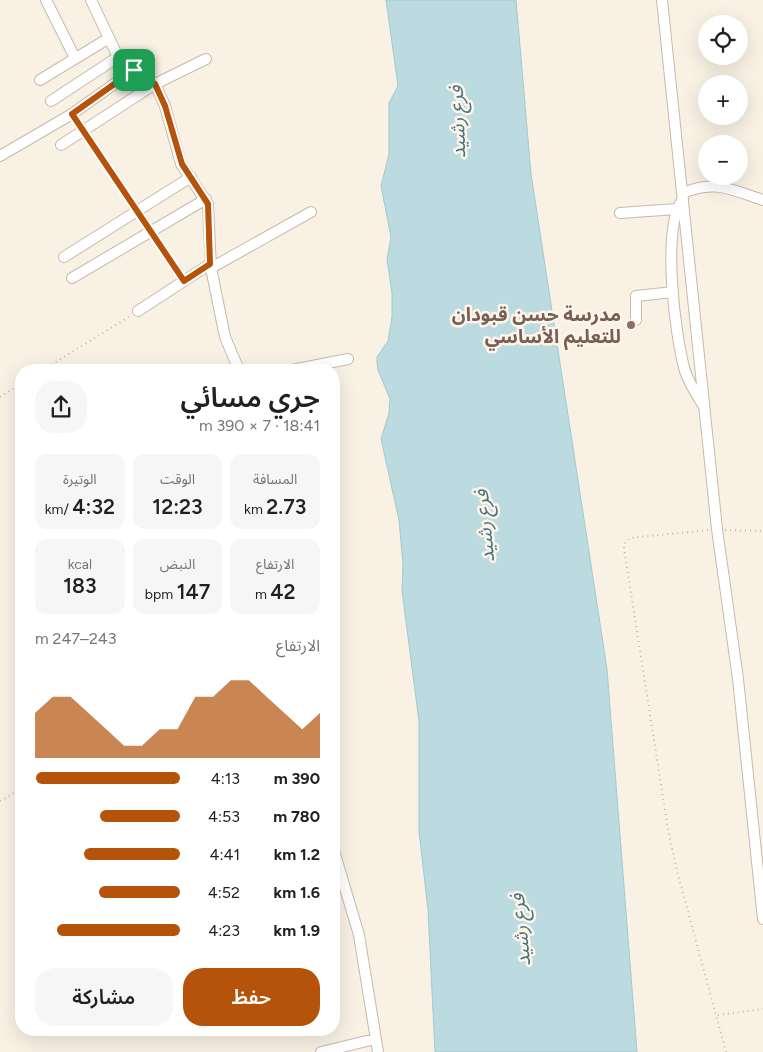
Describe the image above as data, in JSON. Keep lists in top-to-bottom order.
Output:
{
  "water": ["فرع رشيد"],
  "places": ["مدرسة حسن قبودان للتعليم الأساسي"],
  "page": {
    "map_buttons": ["+", "−"],
    "heading": ["جري مسائي", "18:41 · 7 × 390 m"],
    "stats": [
      ["المسافة", "2.73 km"],
      ["الوقت", "12:23"],
      ["الوتيرة", "4:32 /km"],
      ["الارتفاع", "42 m"],
      ["النبض", "147 bpm"],
      ["kcal", "183"]
    ],
    "chart": ["الارتفاع", "243–247 m"],
    "list": [
      {
        "name": "390 m",
        "note": "4:13"
      },
      {
        "name": "780 m",
        "note": "4:53"
      },
      {
        "name": "1.2 km",
        "note": "4:41"
      },
      {
        "name": "1.6 km",
        "note": "4:52"
      },
      {
        "name": "1.9 km",
        "note": "4:23"
      }
    ],
    "buttons": ["حفظ", "مشاركة"]
  }
}
